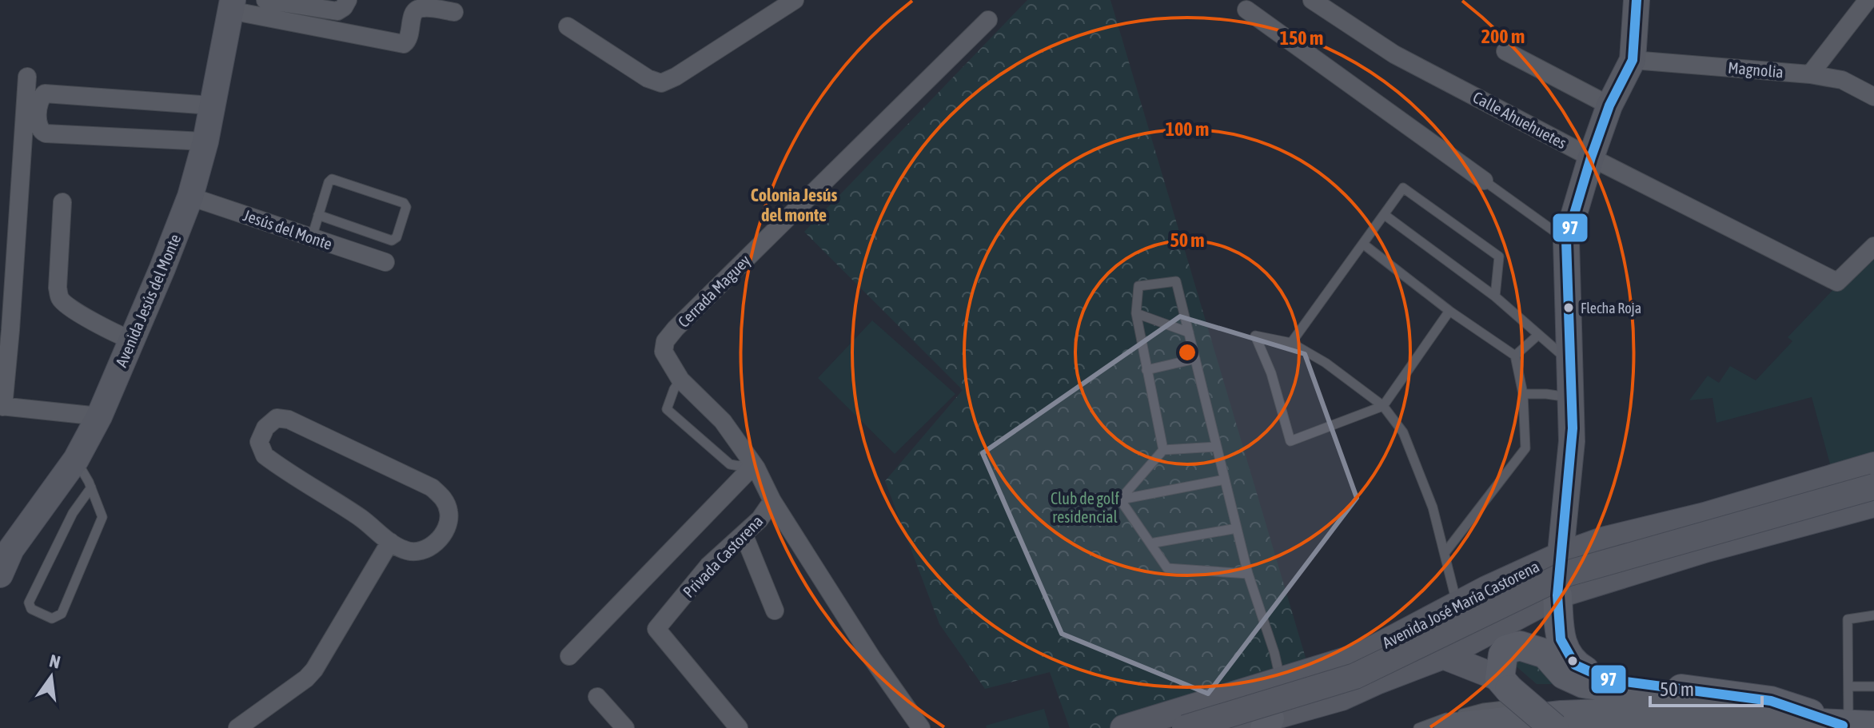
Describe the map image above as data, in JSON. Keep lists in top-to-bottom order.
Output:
{
  "streets": {
    "street": [
      "Magnolia",
      "Calle Ahuehuetes",
      "Jesús del Monte",
      "Cerrada Maguey",
      "Avenida Jesús del Monte",
      "Privada Castorena",
      "Avenida José María Castorena"
    ]
  },
  "crossings": [
    ["Jesús del Monte", "Avenida Jesús del Monte"],
    ["Cerrada Maguey", "Privada Castorena"]
  ],
  "districts": ["Colonia Jesús del monte"],
  "parks": ["Club de golf residencial"],
  "places": ["Flecha Roja"],
  "lines": ["transit line 97"],
  "scale_bar": "50 m",
  "north": "top",
  "rings": [
    "200 m",
    "150 m",
    "100 m",
    "50 m"
  ]
}
